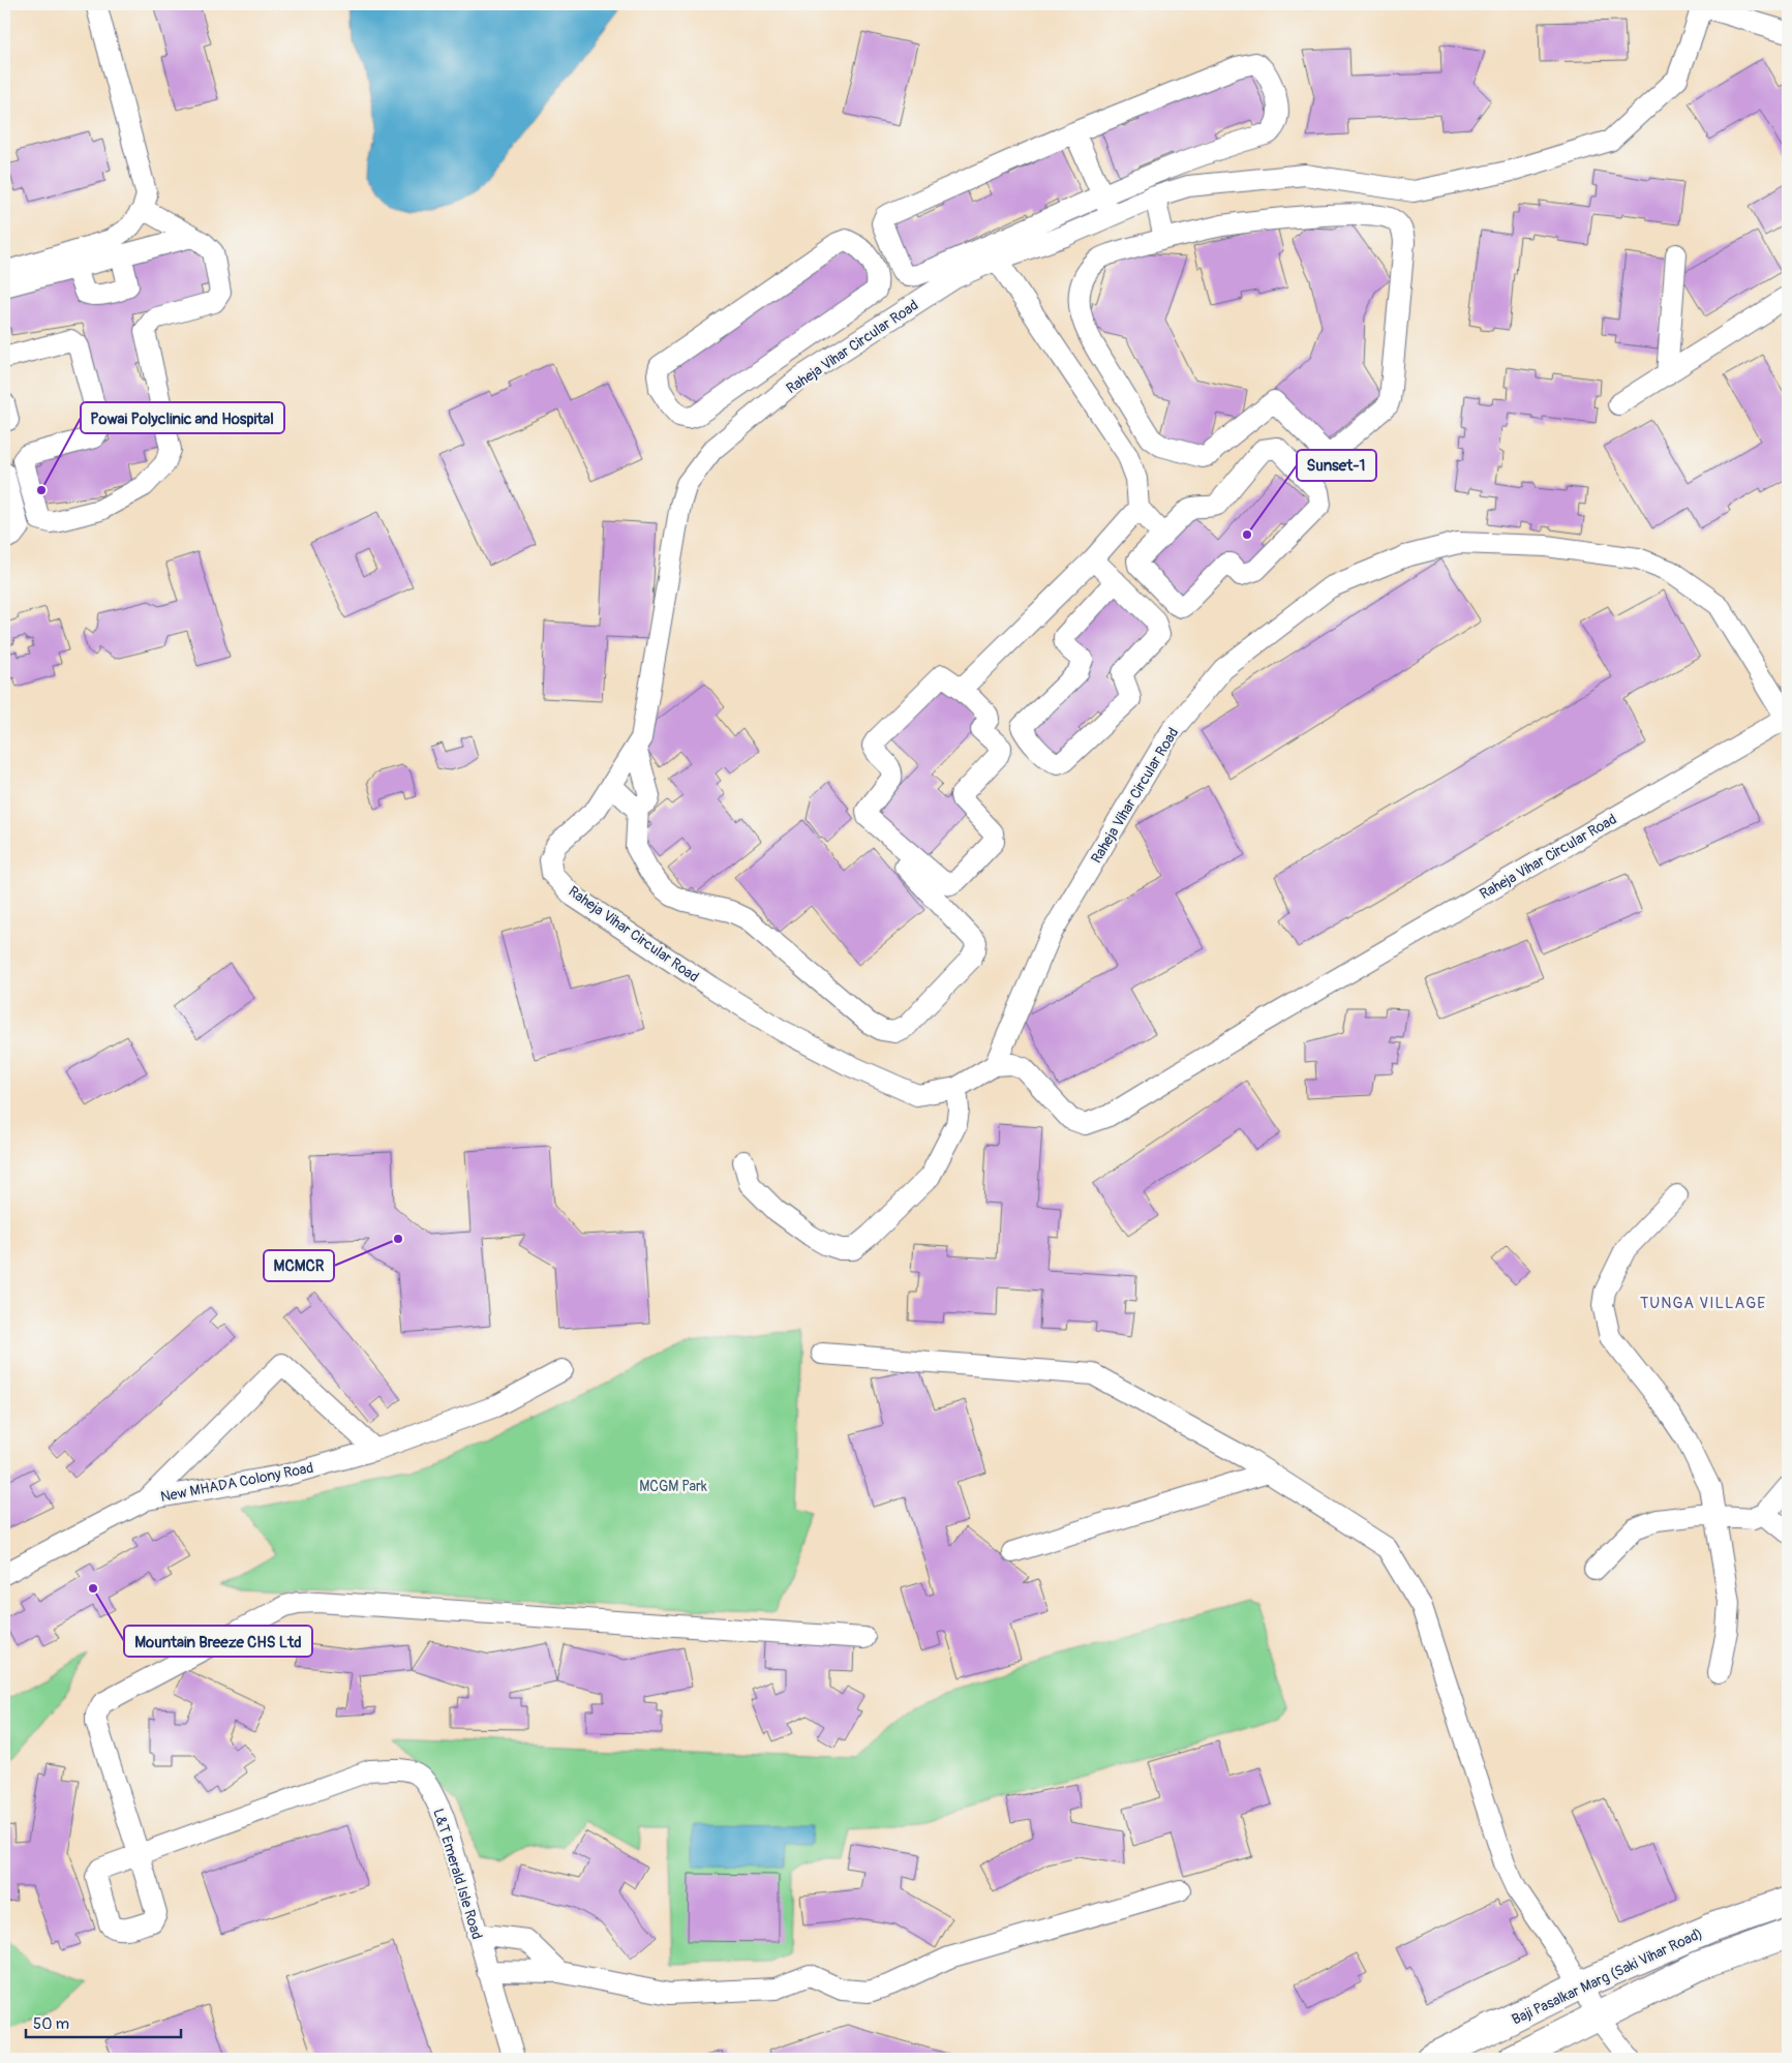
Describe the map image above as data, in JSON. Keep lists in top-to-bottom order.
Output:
{
  "streets": {
    "main road": ["Baji Pasalkar Marg (Saki Vihar Road)"],
    "street": ["Raheja Vihar Circular Road", "New MHADA Colony Road", "L&T Emerald Isle Road"]
  },
  "districts": ["TUNGA VILLAGE"],
  "parks": ["MCGM Park"],
  "places": [
    "Powai Polyclinic and Hospital",
    "Sunset-1",
    "MCMCR",
    "Mountain Breeze CHS Ltd"
  ],
  "scale_bar": "50 m"
}
